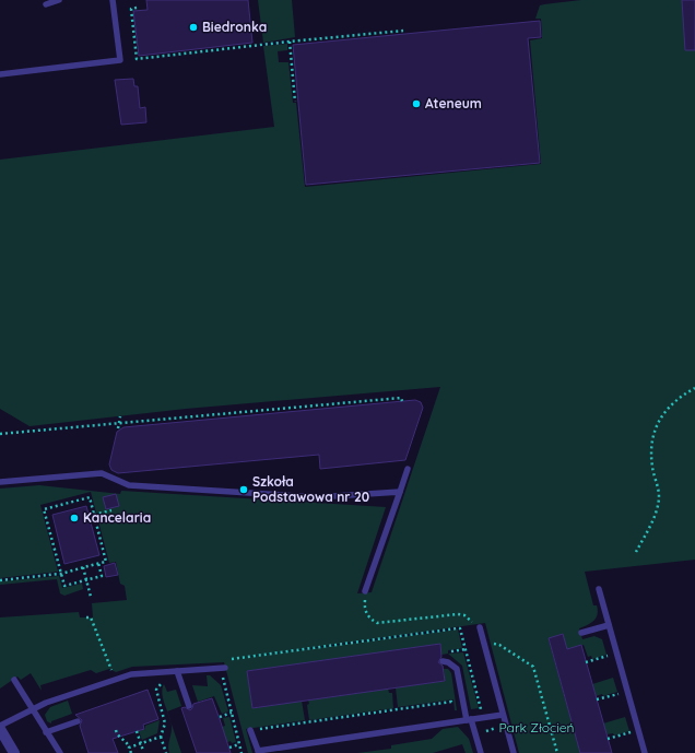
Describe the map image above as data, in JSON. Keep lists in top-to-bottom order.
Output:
{
  "parks": ["Park Złocień"],
  "places": [
    "Biedronka",
    "Ateneum",
    "Szkoła Podstawowa nr 20",
    "Kancelaria"
  ]
}
